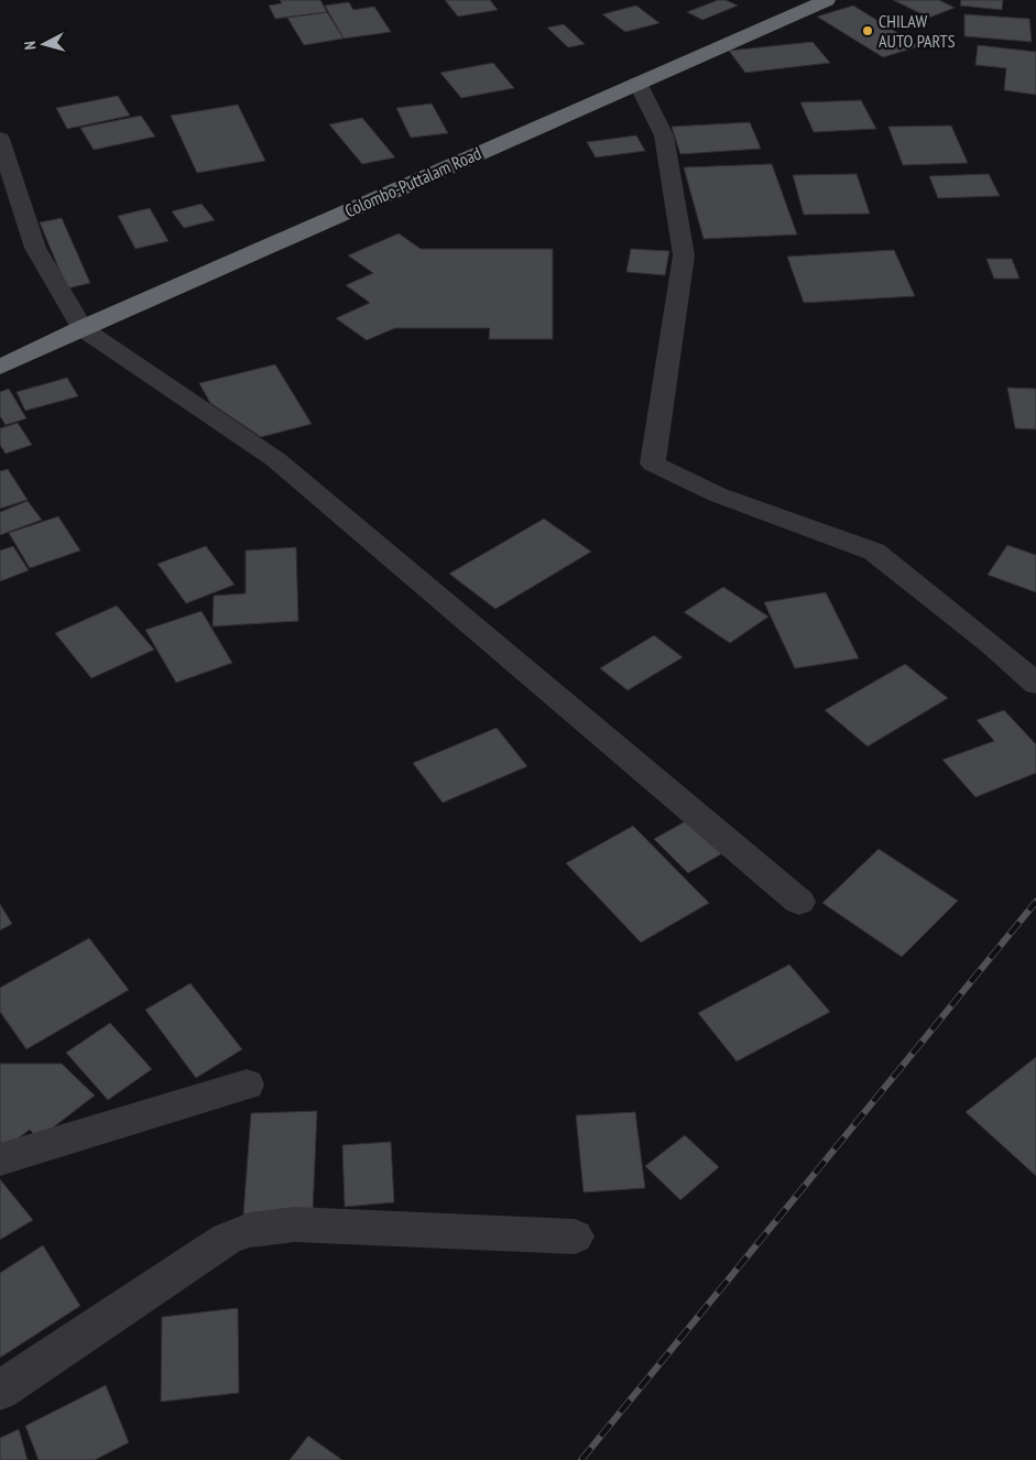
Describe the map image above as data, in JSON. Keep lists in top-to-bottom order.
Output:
{
  "streets": {
    "highway": ["Colombo-Puttalam Road"]
  },
  "places": ["CHILAW AUTO PARTS"],
  "north": "left"
}
